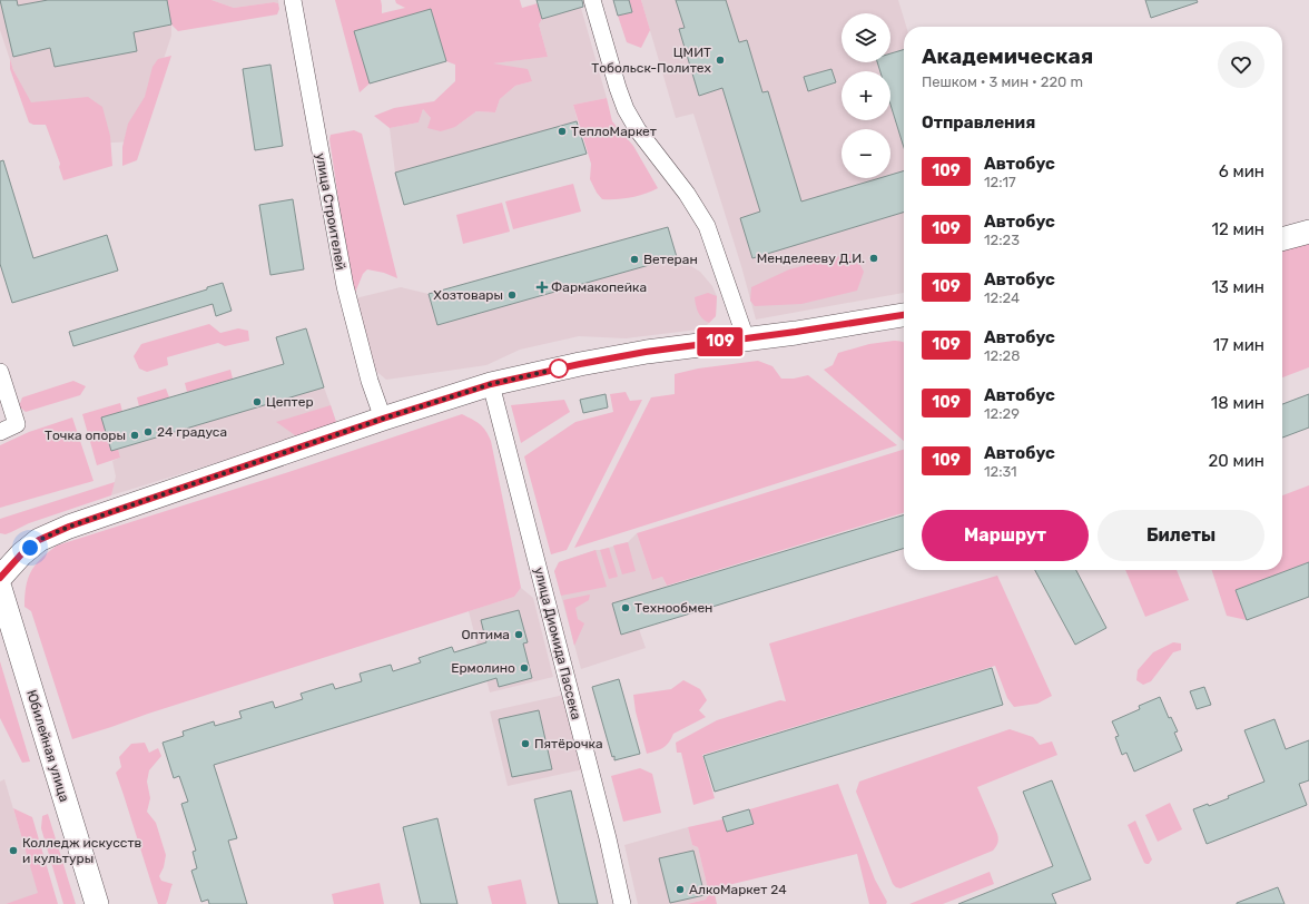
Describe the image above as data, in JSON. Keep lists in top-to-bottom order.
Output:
{
  "streets": {
    "main road": ["Юбилейная улица"],
    "street": ["улица Строителей", "улица Диомида Пассека"]
  },
  "places": {
    "other": [
      "ЦМИТ Тобольск-Политех",
      "ТеплоМаркет",
      "Менделееву Д.И.",
      "Ветеран",
      "Хозтовары",
      "Цептер",
      "24 градуса",
      "Точка опоры",
      "Технообмен",
      "Оптима",
      "Ермолино",
      "Пятёрочка",
      "Колледж искусств и культуры",
      "АлкоМаркет 24"
    ],
    "health": ["Фармакопейка"]
  },
  "lines": ["bus line 109"],
  "page": {
    "on_map": "109",
    "map_buttons": ["+", "−"],
    "heading": [
      ["Академическая", "Пешком · 3 мин · 220 m"],
      "Отправления"
    ],
    "list": [
      {
        "mark": "109",
        "name": "Автобус",
        "note": "12:17",
        "value": "6 мин"
      },
      {
        "mark": "109",
        "name": "Автобус",
        "note": "12:23",
        "value": "12 мин"
      },
      {
        "mark": "109",
        "name": "Автобус",
        "note": "12:24",
        "value": "13 мин"
      },
      {
        "mark": "109",
        "name": "Автобус",
        "note": "12:28",
        "value": "17 мин"
      },
      {
        "mark": "109",
        "name": "Автобус",
        "note": "12:29",
        "value": "18 мин"
      },
      {
        "mark": "109",
        "name": "Автобус",
        "note": "12:31",
        "value": "20 мин"
      }
    ],
    "buttons": ["Маршрут", "Билеты"]
  }
}
